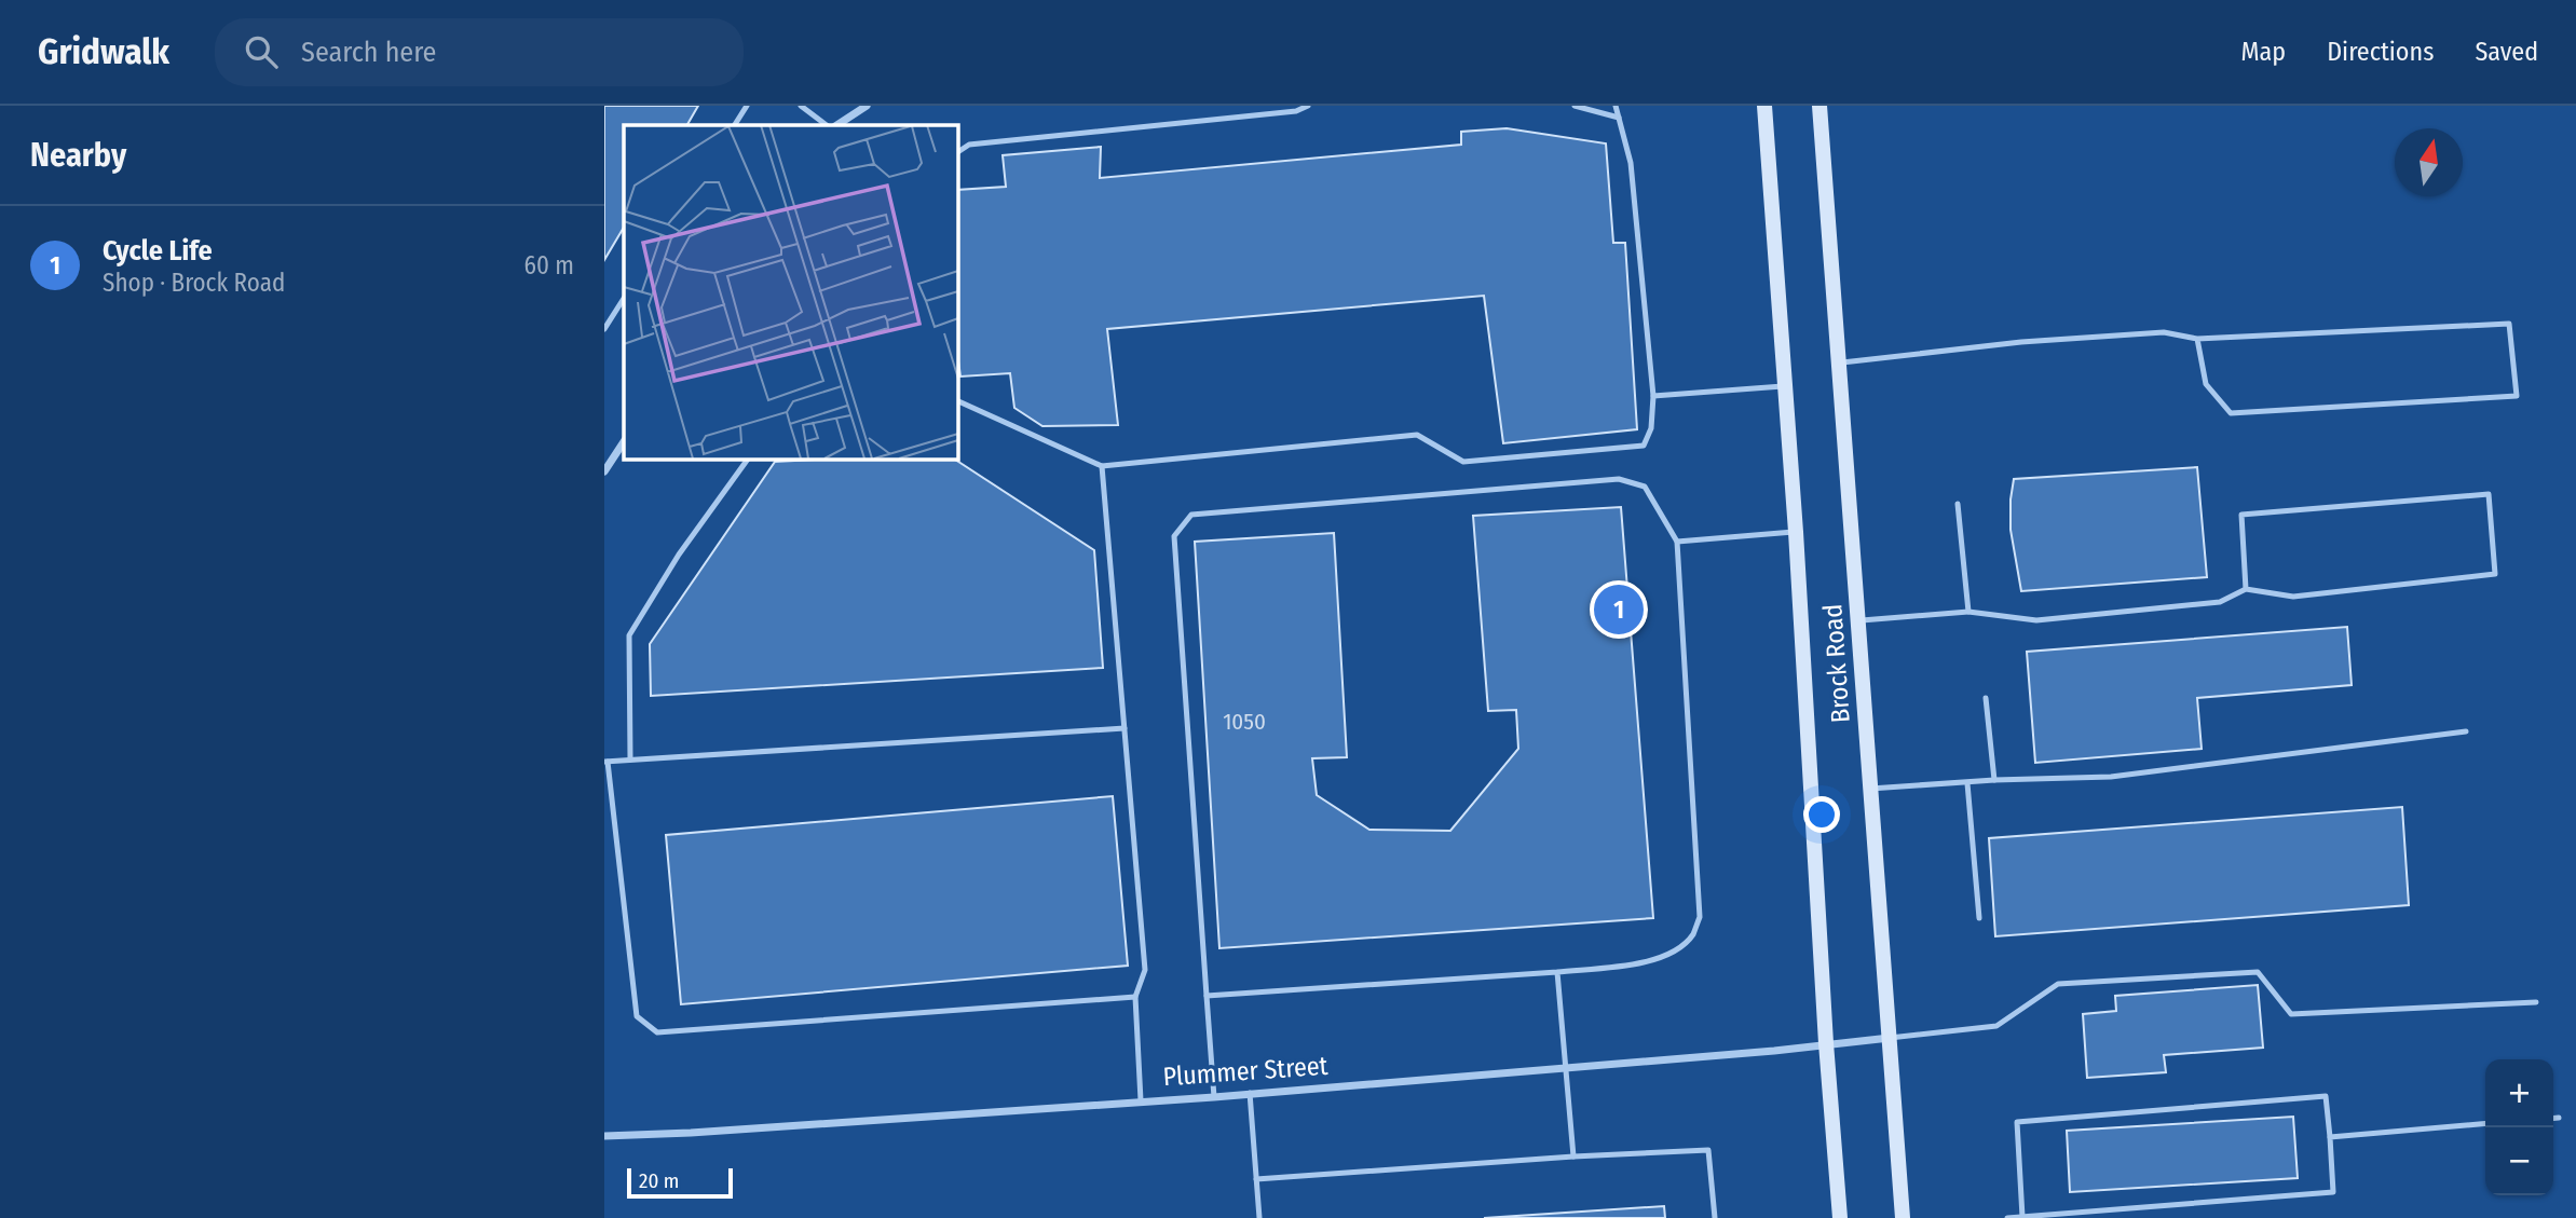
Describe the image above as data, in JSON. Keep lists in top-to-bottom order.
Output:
{
  "streets": {
    "main road": ["Brock Road"],
    "street": ["Plummer Street"]
  },
  "crossings": [
    ["Brock Road", "Plummer Street"]
  ],
  "house_numbers": ["1050"],
  "scale_bar": "20 m",
  "north": "top",
  "page": {
    "header": "Gridwalk",
    "search": "Search here",
    "nav": ["Map", "Directions", "Saved"],
    "heading": "Nearby",
    "list": [
      {
        "mark": "1",
        "name": "Cycle Life",
        "note": "Shop · Brock Road",
        "value": "60 m"
      }
    ],
    "pins": "1",
    "map_buttons": ["+", "−"],
    "scale": "20 m"
  }
}
